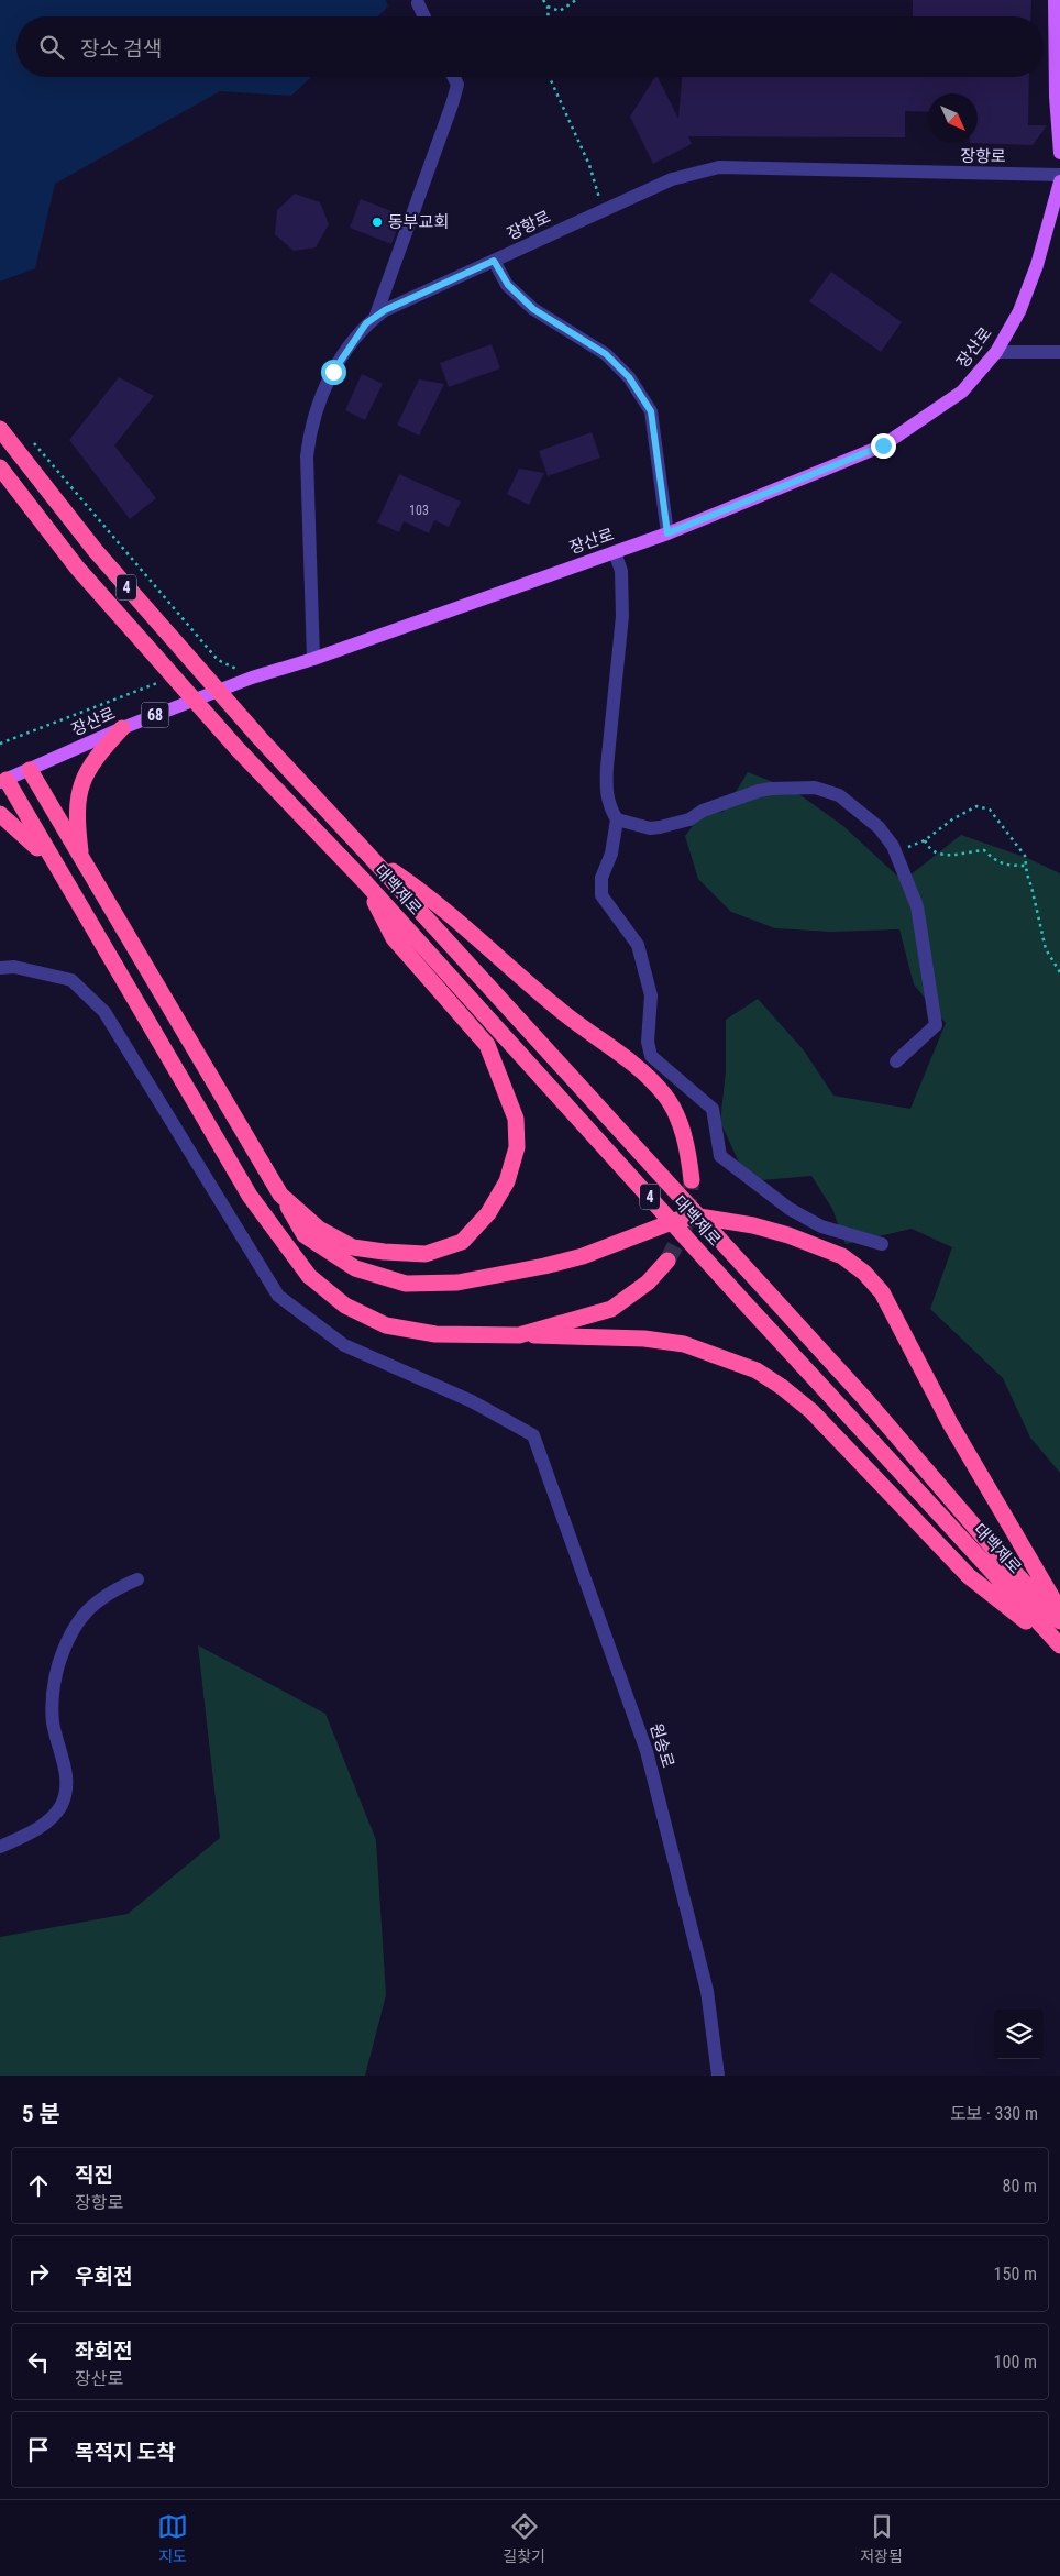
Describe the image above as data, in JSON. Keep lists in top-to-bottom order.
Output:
{
  "streets": {
    "highway": ["4", "대백제로"],
    "main road": ["장산로", "68"],
    "street": ["장항로", "원송로"]
  },
  "crossings": [
    ["장항로", "장산로"]
  ],
  "places": ["동부교회"],
  "house_numbers": ["103"],
  "north": "bottom right",
  "page": {
    "search": "장소 검색",
    "heading": ["5 분", "도보 · 330 m"],
    "list": [
      ["직진", "장항로", "80 m"],
      ["우회전", "150 m"],
      ["좌회전", "장산로", "100 m"],
      "목적지 도착"
    ],
    "nav": ["지도", "길찾기", "저장됨"]
  }
}
